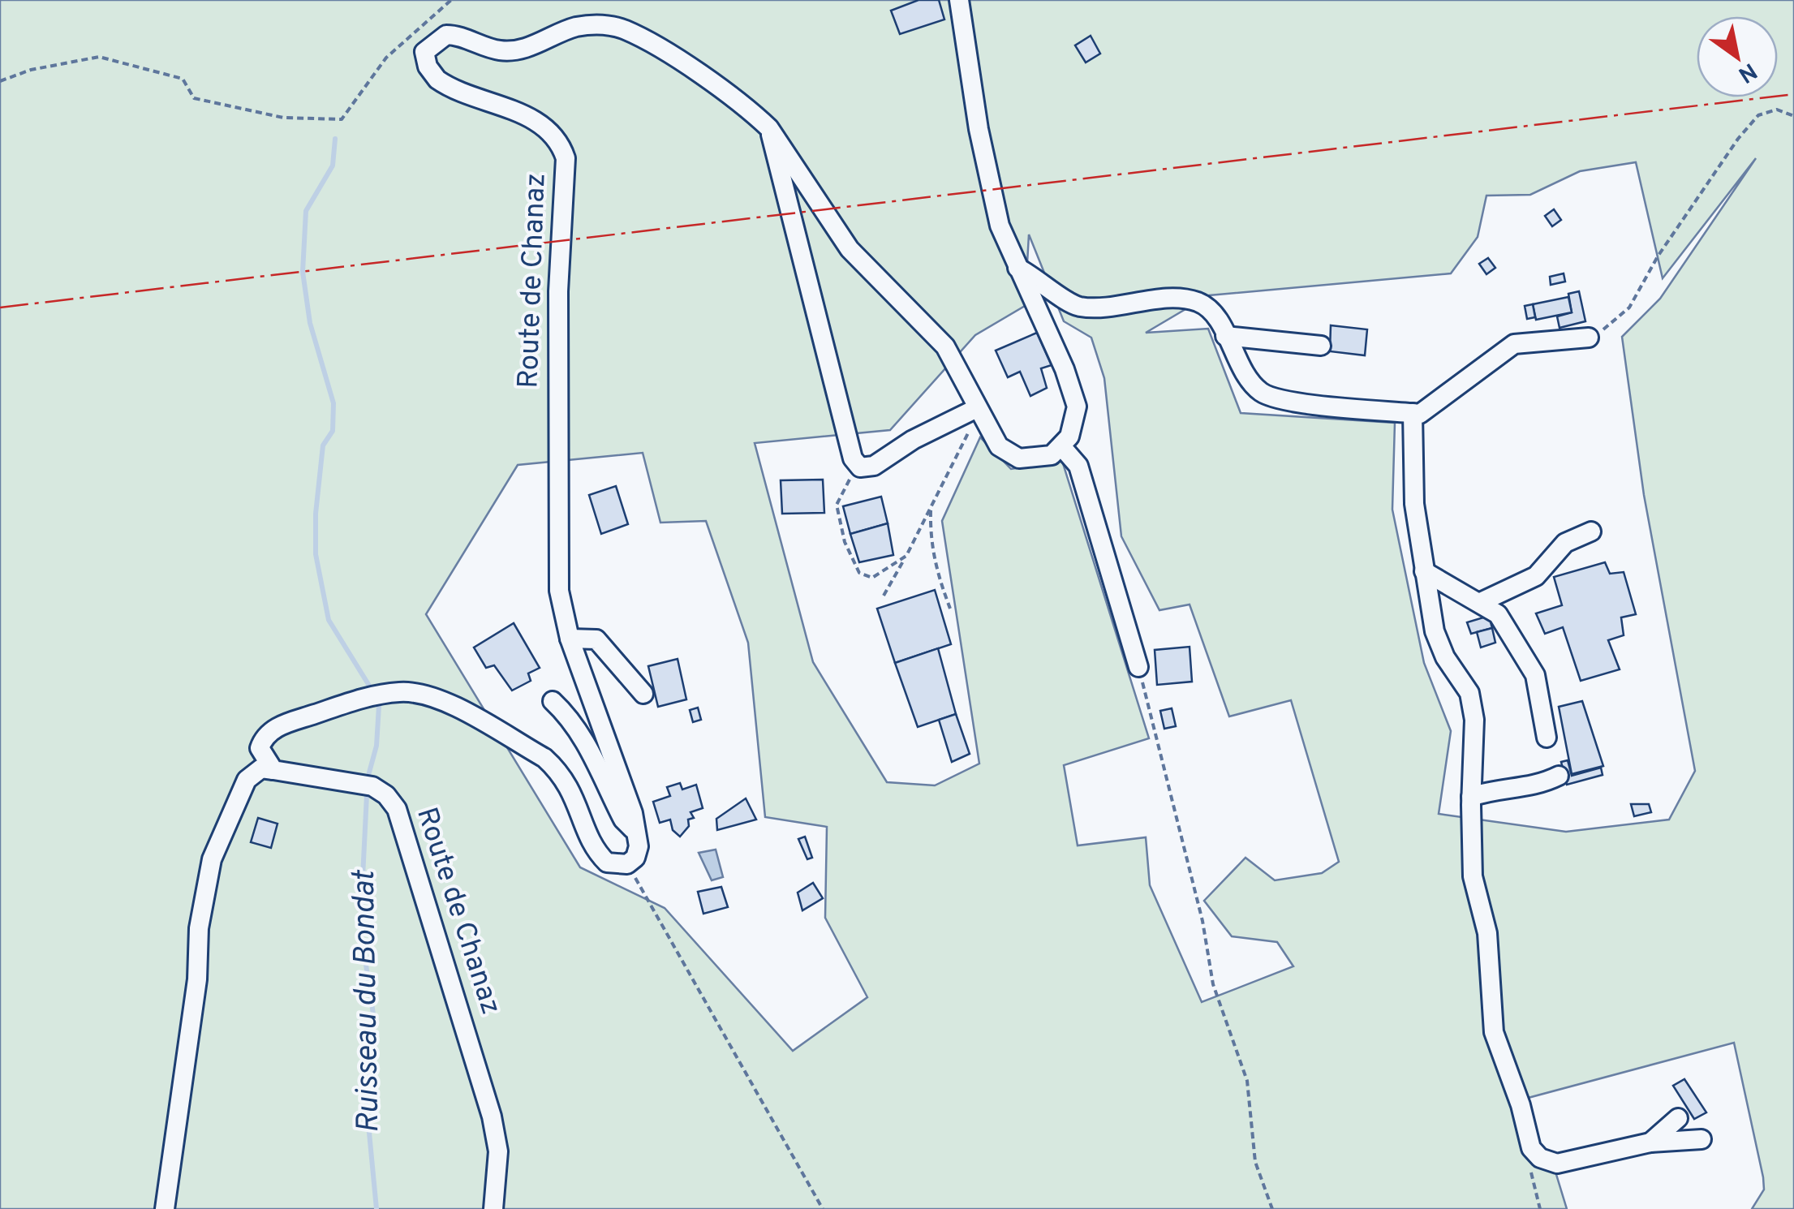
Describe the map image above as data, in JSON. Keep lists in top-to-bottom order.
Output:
{
  "streets": {
    "street": ["Route de Chanaz"]
  },
  "water": ["Ruisseau du Bondat"],
  "north": "bottom right"
}
